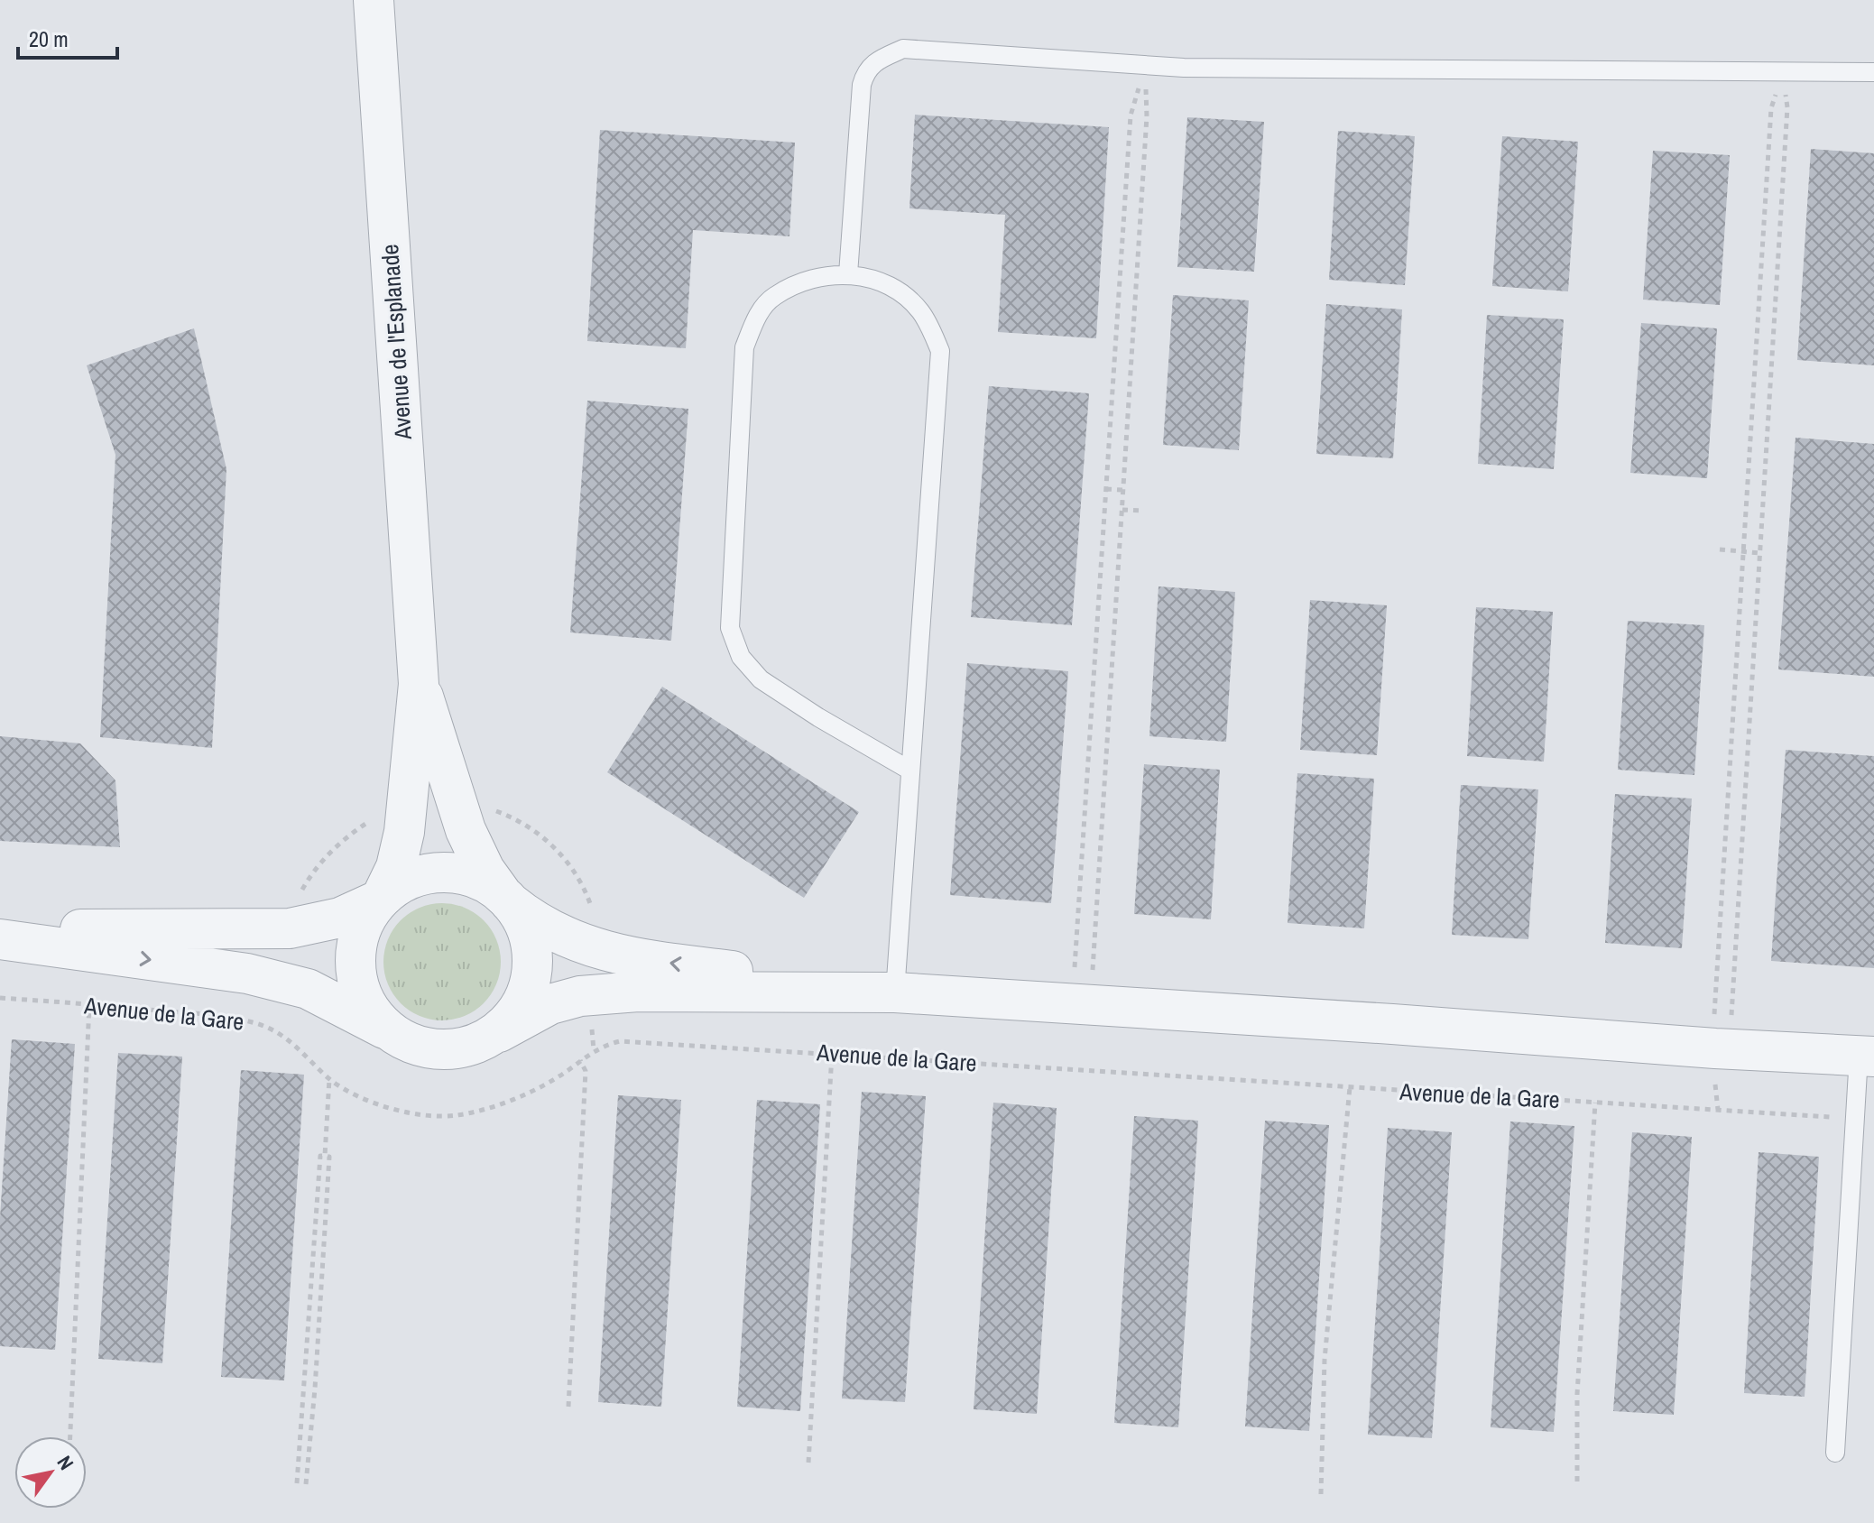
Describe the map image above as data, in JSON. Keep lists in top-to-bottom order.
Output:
{
  "streets": {
    "street": ["Avenue de l'Esplanade", "Avenue de la Gare"]
  },
  "crossings": [
    ["Avenue de l'Esplanade", "Avenue de la Gare"]
  ],
  "scale_bar": "20 m",
  "north": "top right"
}
